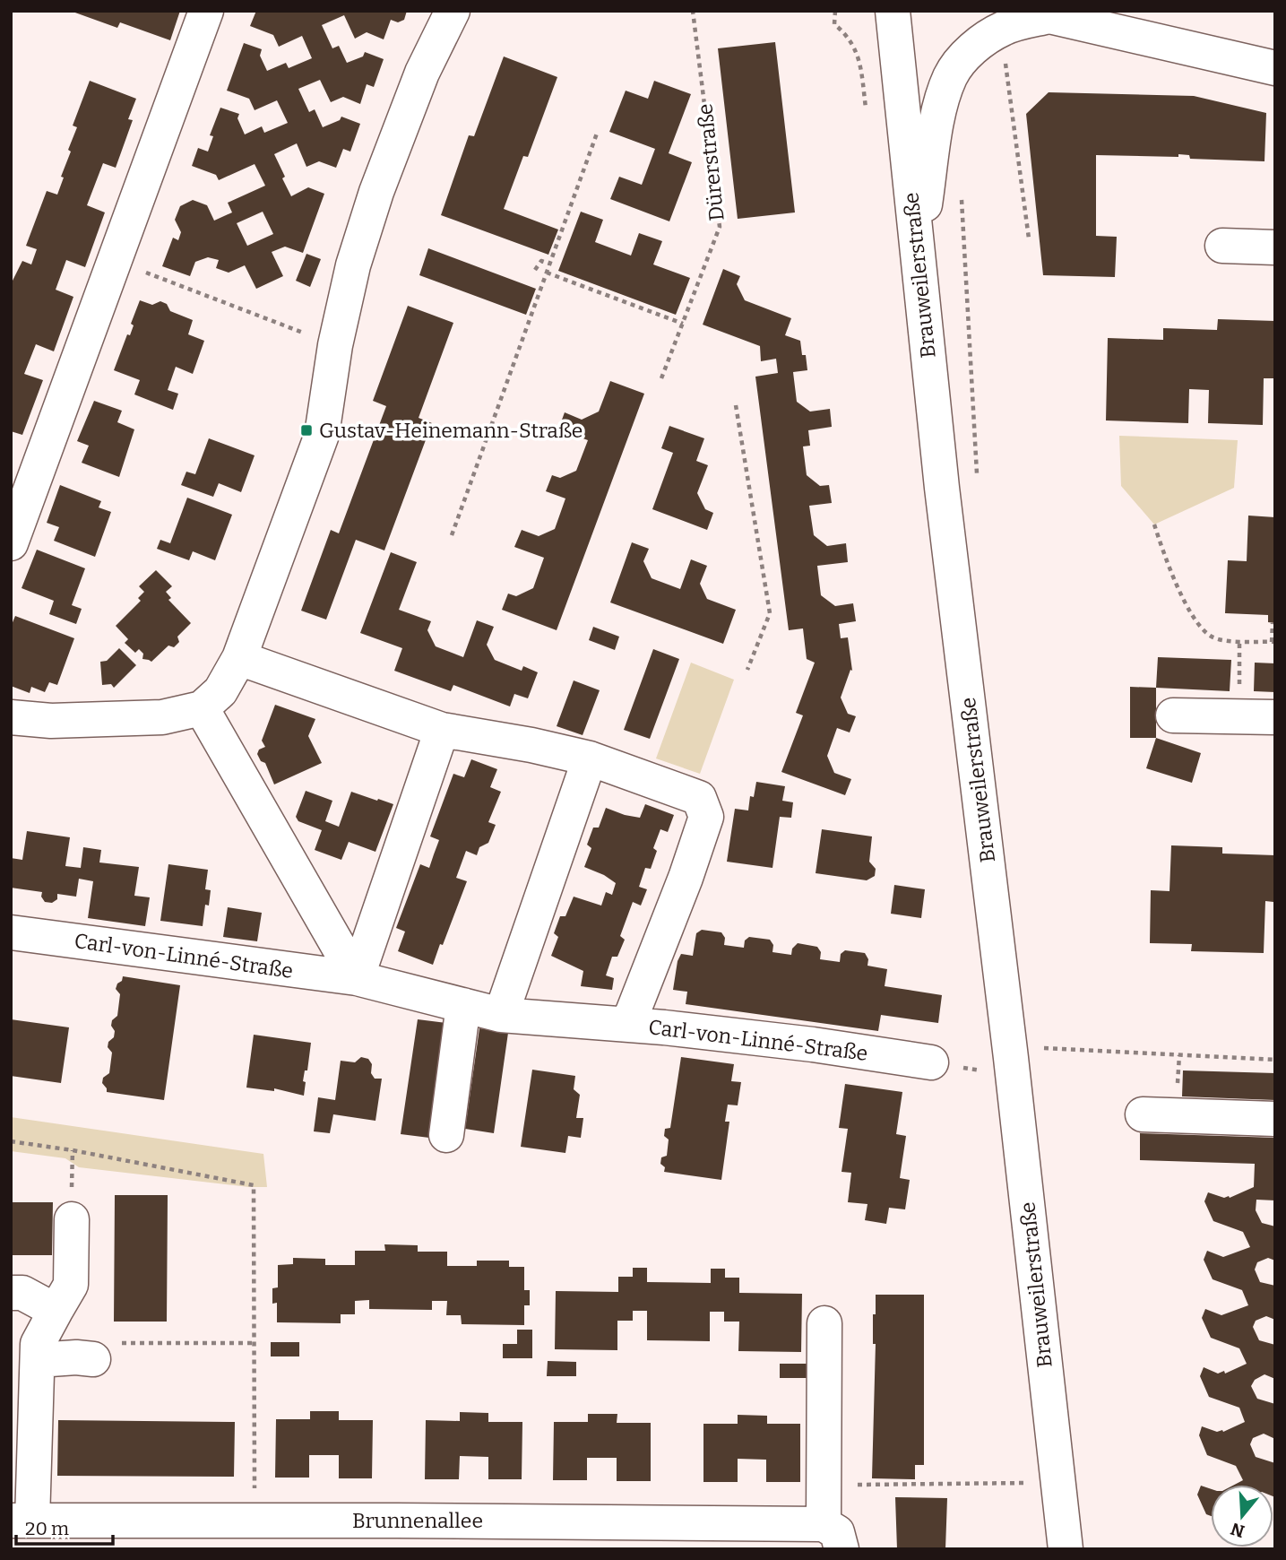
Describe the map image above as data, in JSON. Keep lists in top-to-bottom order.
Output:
{
  "streets": {
    "street": ["Brauweilerstraße", "Carl-von-Linné-Straße", "Brunnenallee"],
    "path": ["Dürerstraße"]
  },
  "places": {
    "transit": ["Gustav-Heinemann-Straße"]
  },
  "scale_bar": "20 m",
  "north": "bottom"
}
